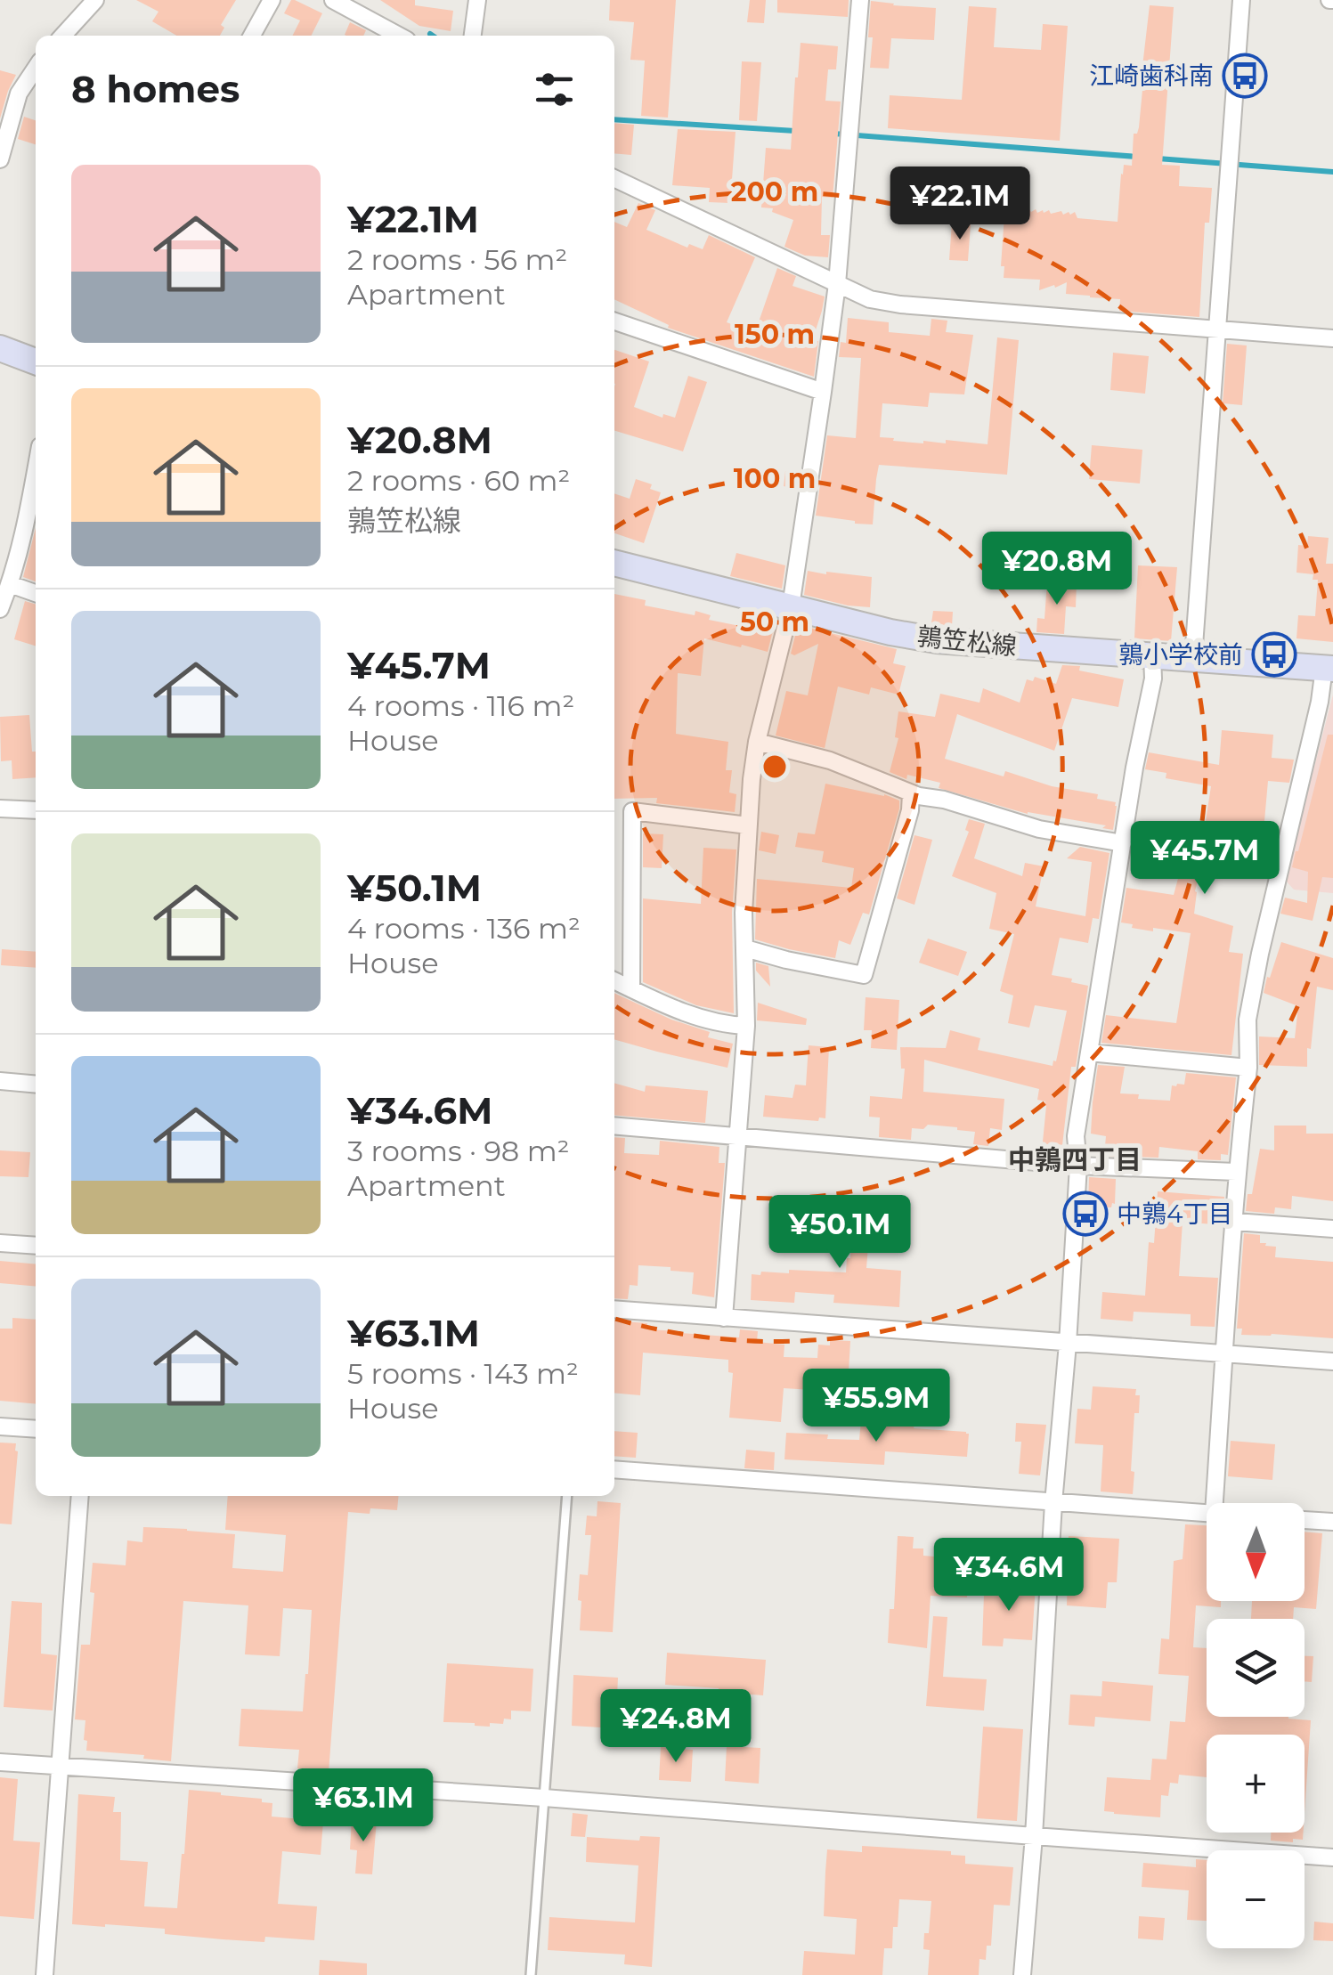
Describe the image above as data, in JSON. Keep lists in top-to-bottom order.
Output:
{
  "streets": {
    "main road": ["鶉笠松線"]
  },
  "districts": ["中鶉四丁目"],
  "places": {
    "bus stop": ["江崎歯科南", "鶉小学校前", "中鶉4丁目"]
  },
  "north": "bottom",
  "page": {
    "heading": "8 homes",
    "list": [
      {
        "name": "¥22.1M",
        "note": "2 rooms · 56 m² · Apartment"
      },
      {
        "name": "¥20.8M",
        "note": "2 rooms · 60 m² · 鶉笠松線"
      },
      {
        "name": "¥45.7M",
        "note": "4 rooms · 116 m² · House"
      },
      {
        "name": "¥50.1M",
        "note": "4 rooms · 136 m² · House"
      },
      {
        "name": "¥34.6M",
        "note": "3 rooms · 98 m² · Apartment"
      },
      {
        "name": "¥63.1M",
        "note": "5 rooms · 143 m² · House"
      }
    ],
    "price": [
      "¥22.1M",
      "¥20.8M",
      "¥45.7M",
      "¥50.1M",
      "¥55.9M",
      "¥34.6M",
      "¥24.8M",
      "¥63.1M"
    ],
    "map_buttons": ["+", "−"]
  },
  "rings": [
    "200 m",
    "150 m",
    "100 m",
    "50 m"
  ]
}
